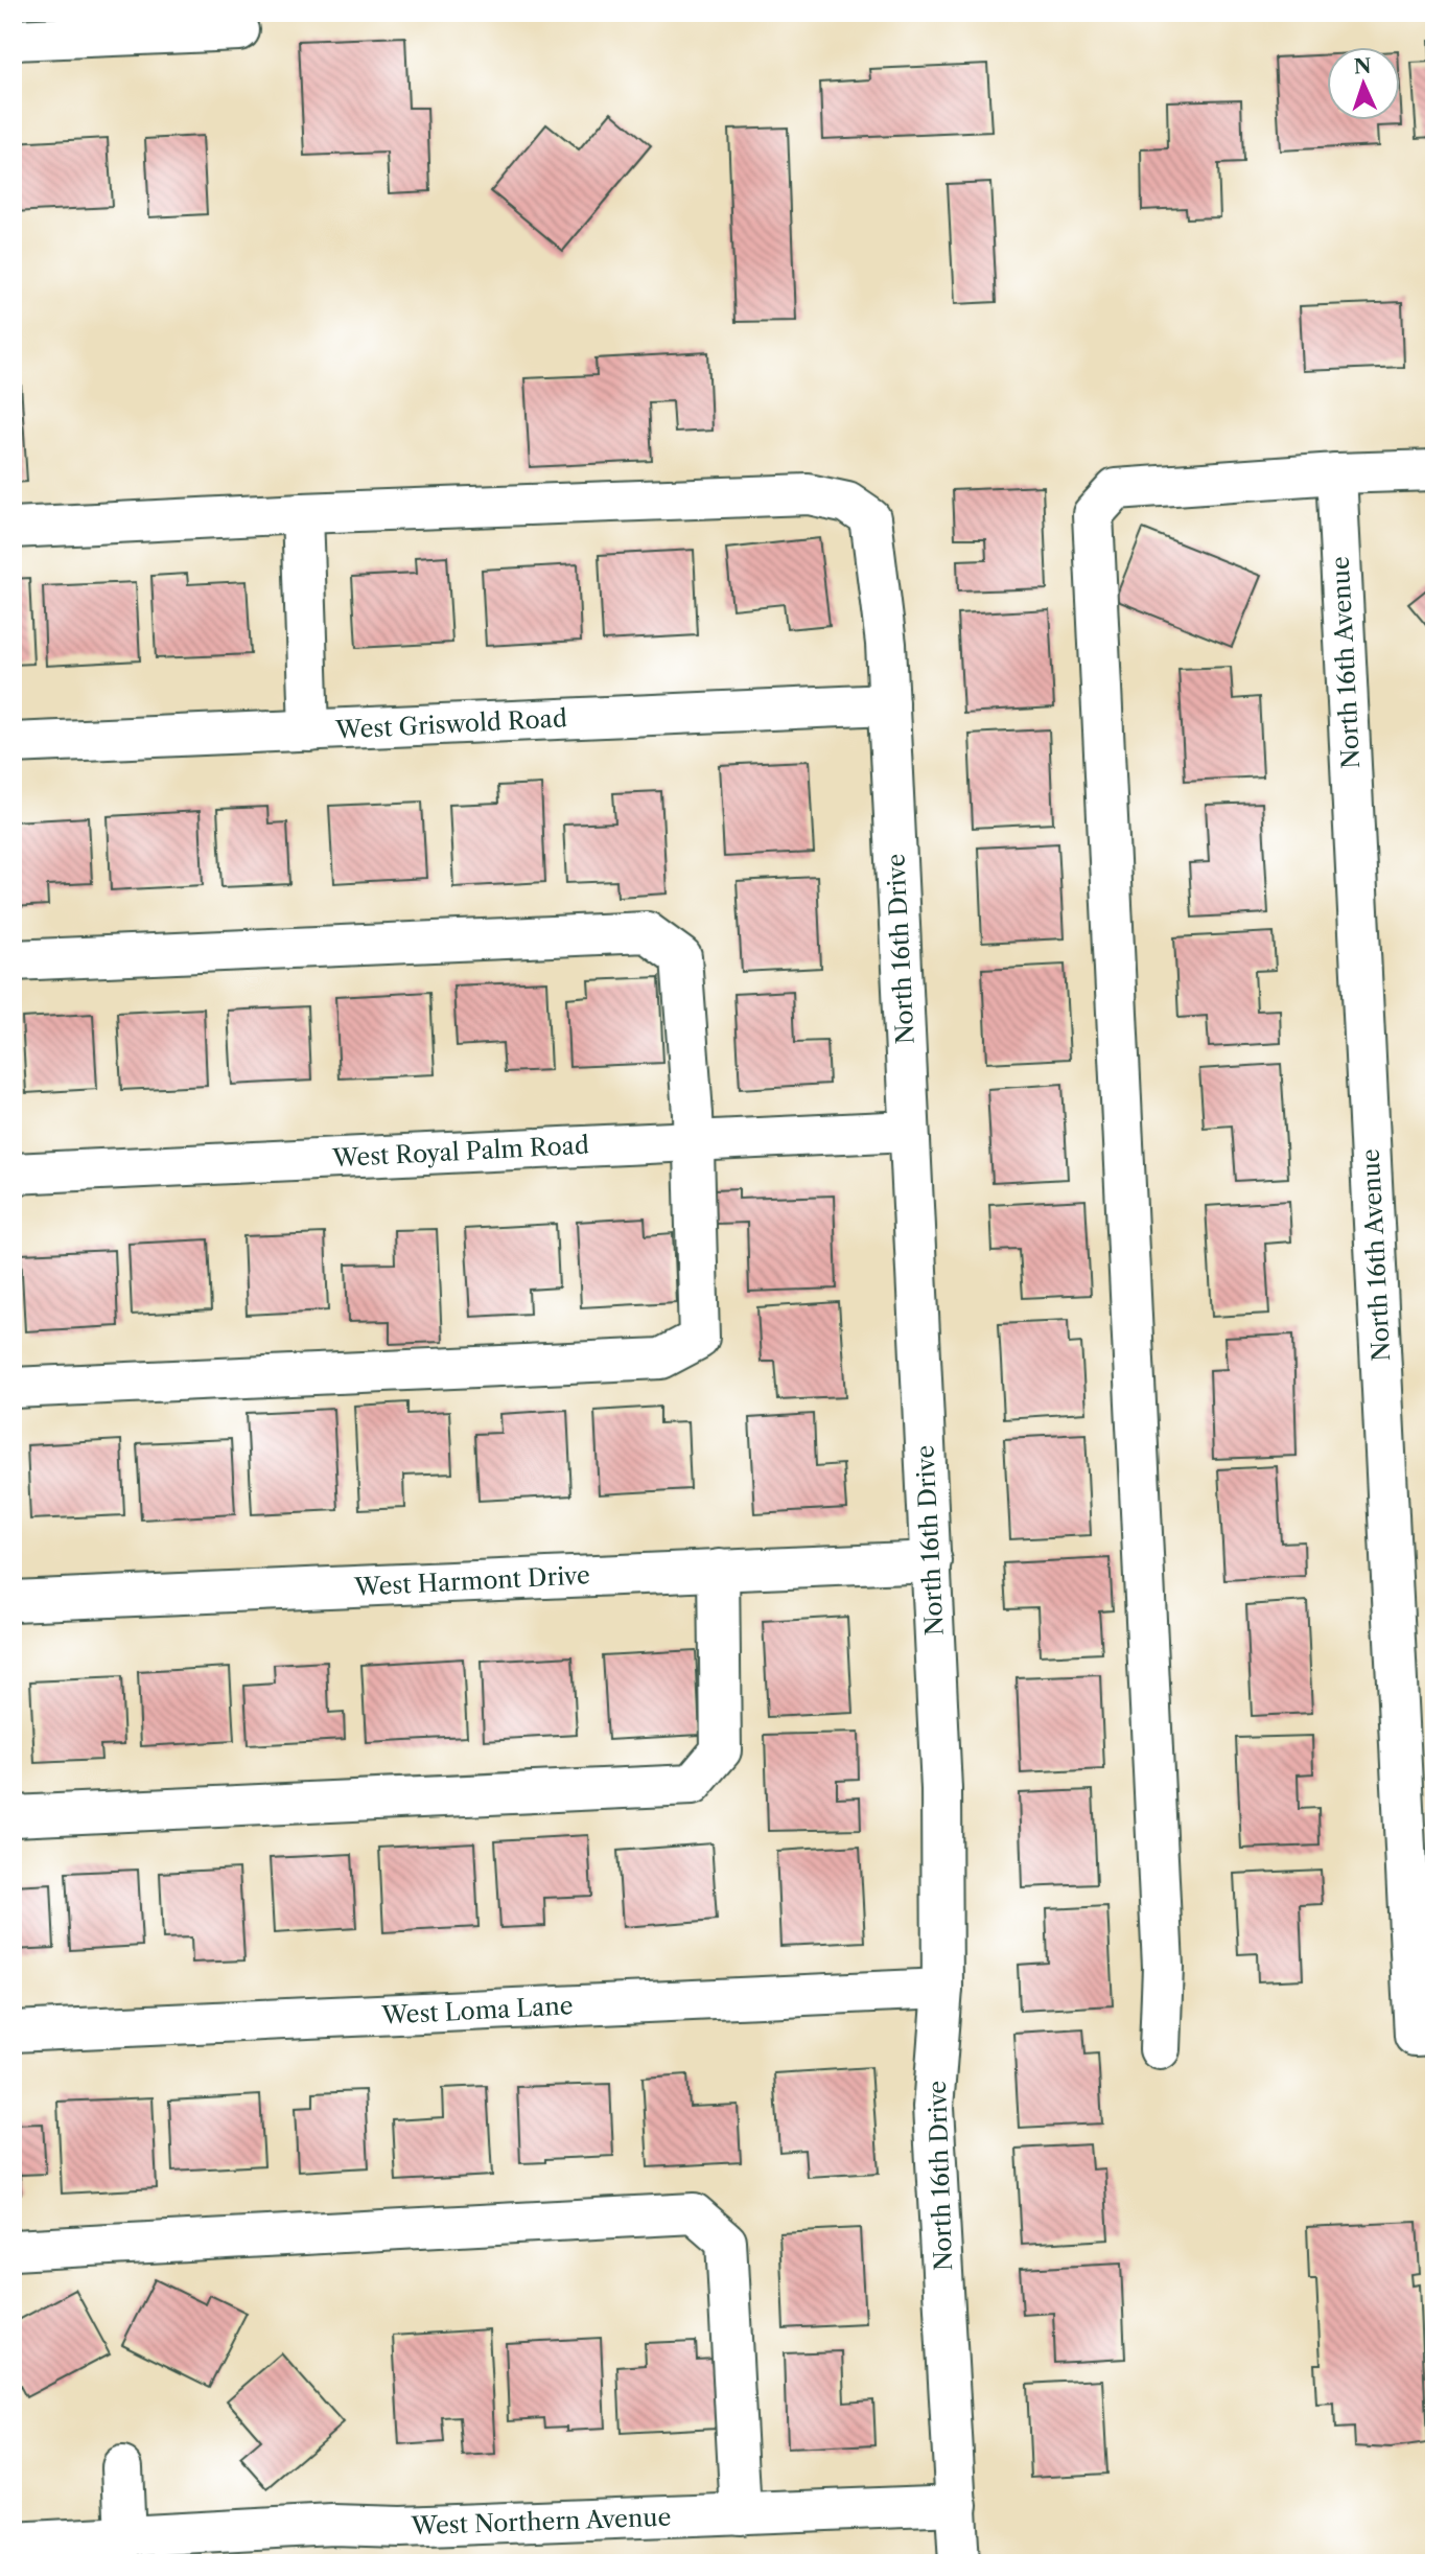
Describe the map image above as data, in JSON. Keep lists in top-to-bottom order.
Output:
{
  "streets": {
    "street": [
      "North 16th Avenue",
      "West Griswold Road",
      "North 16th Drive",
      "West Royal Palm Road",
      "West Harmont Drive",
      "West Loma Lane",
      "West Northern Avenue"
    ]
  },
  "crossings": [
    ["West Griswold Road", "North 16th Drive"],
    ["North 16th Drive", "West Royal Palm Road"],
    ["North 16th Drive", "West Harmont Drive"],
    ["North 16th Drive", "West Loma Lane"],
    ["North 16th Drive", "West Northern Avenue"]
  ],
  "north": "top"
}
